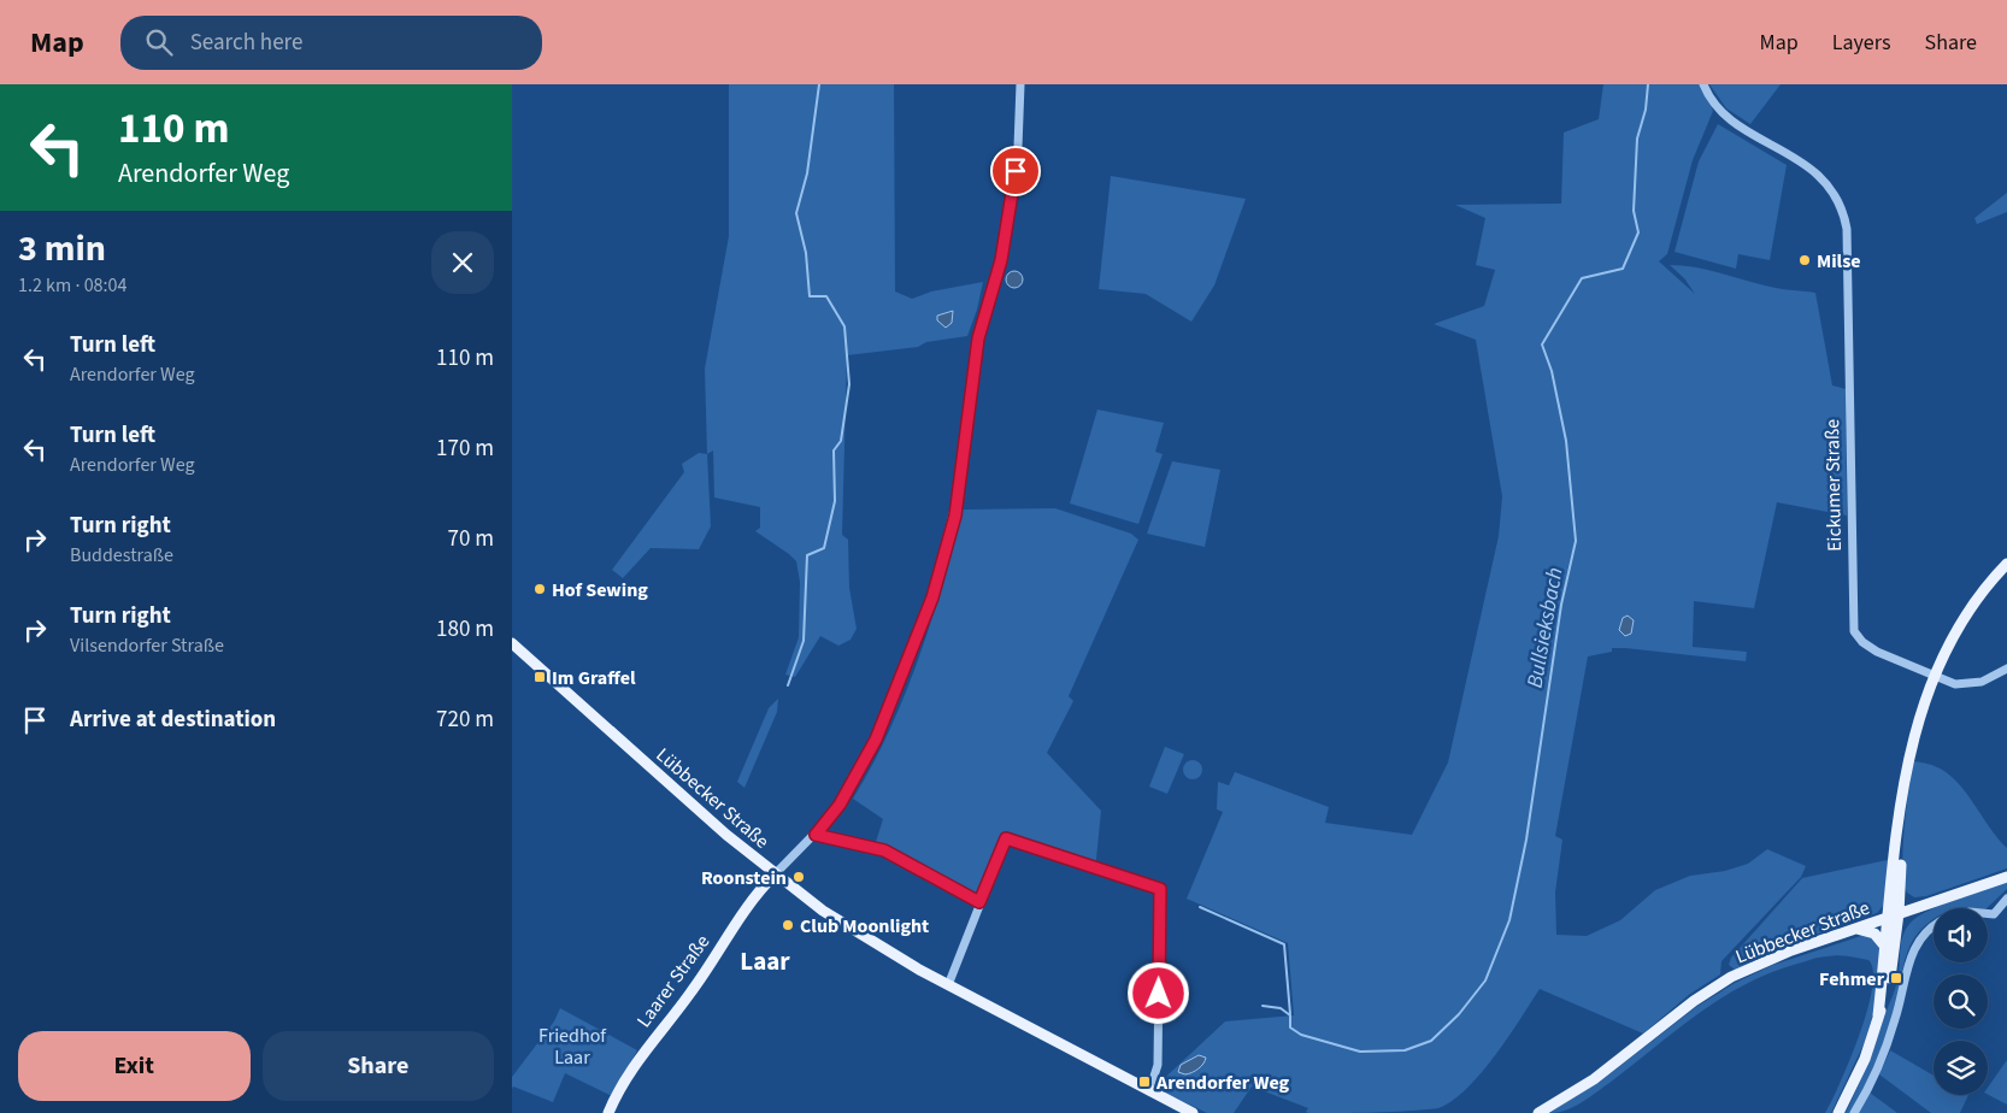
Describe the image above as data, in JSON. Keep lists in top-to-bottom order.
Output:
{
  "streets": {
    "main road": ["Lübbecker Straße", "Laarer Straße"],
    "street": ["Eickumer Straße"]
  },
  "crossings": [
    ["Lübbecker Straße", "Laarer Straße"]
  ],
  "districts": ["Laar"],
  "water": ["Bullsieksbach"],
  "parks": ["Friedhof Laar"],
  "places": {
    "other": [
      "Milse",
      "Hof Sewing",
      "Roonstein",
      "Club Moonlight"
    ],
    "transit": ["Im Graffel", "Fehmer", "Arendorfer Weg"]
  },
  "page": {
    "header": "Map",
    "search": "Search here",
    "nav": ["Map", "Layers", "Share"],
    "turn": ["110 m", "Arendorfer Weg"],
    "heading": ["3 min", "1.2 km · 08:04"],
    "list": [
      {
        "name": "Turn left",
        "note": "Arendorfer Weg",
        "value": "110 m"
      },
      {
        "name": "Turn left",
        "note": "Arendorfer Weg",
        "value": "170 m"
      },
      {
        "name": "Turn right",
        "note": "Buddestraße",
        "value": "70 m"
      },
      {
        "name": "Turn right",
        "note": "Vilsendorfer Straße",
        "value": "180 m"
      },
      {
        "name": "Arrive at destination",
        "value": "720 m"
      }
    ],
    "buttons": ["Exit", "Share"]
  }
}
